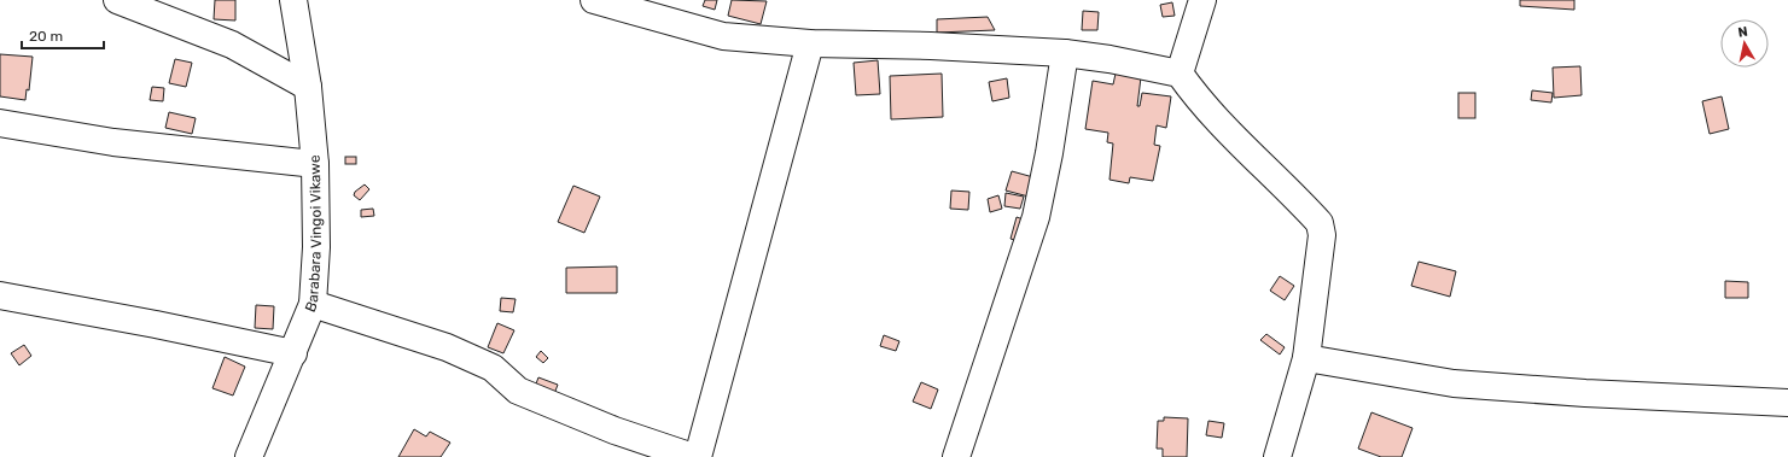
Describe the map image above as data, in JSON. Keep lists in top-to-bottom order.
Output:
{
  "streets": {
    "street": ["Barabara Vingoi Vikawe"]
  },
  "scale_bar": "20 m",
  "north": "top"
}
